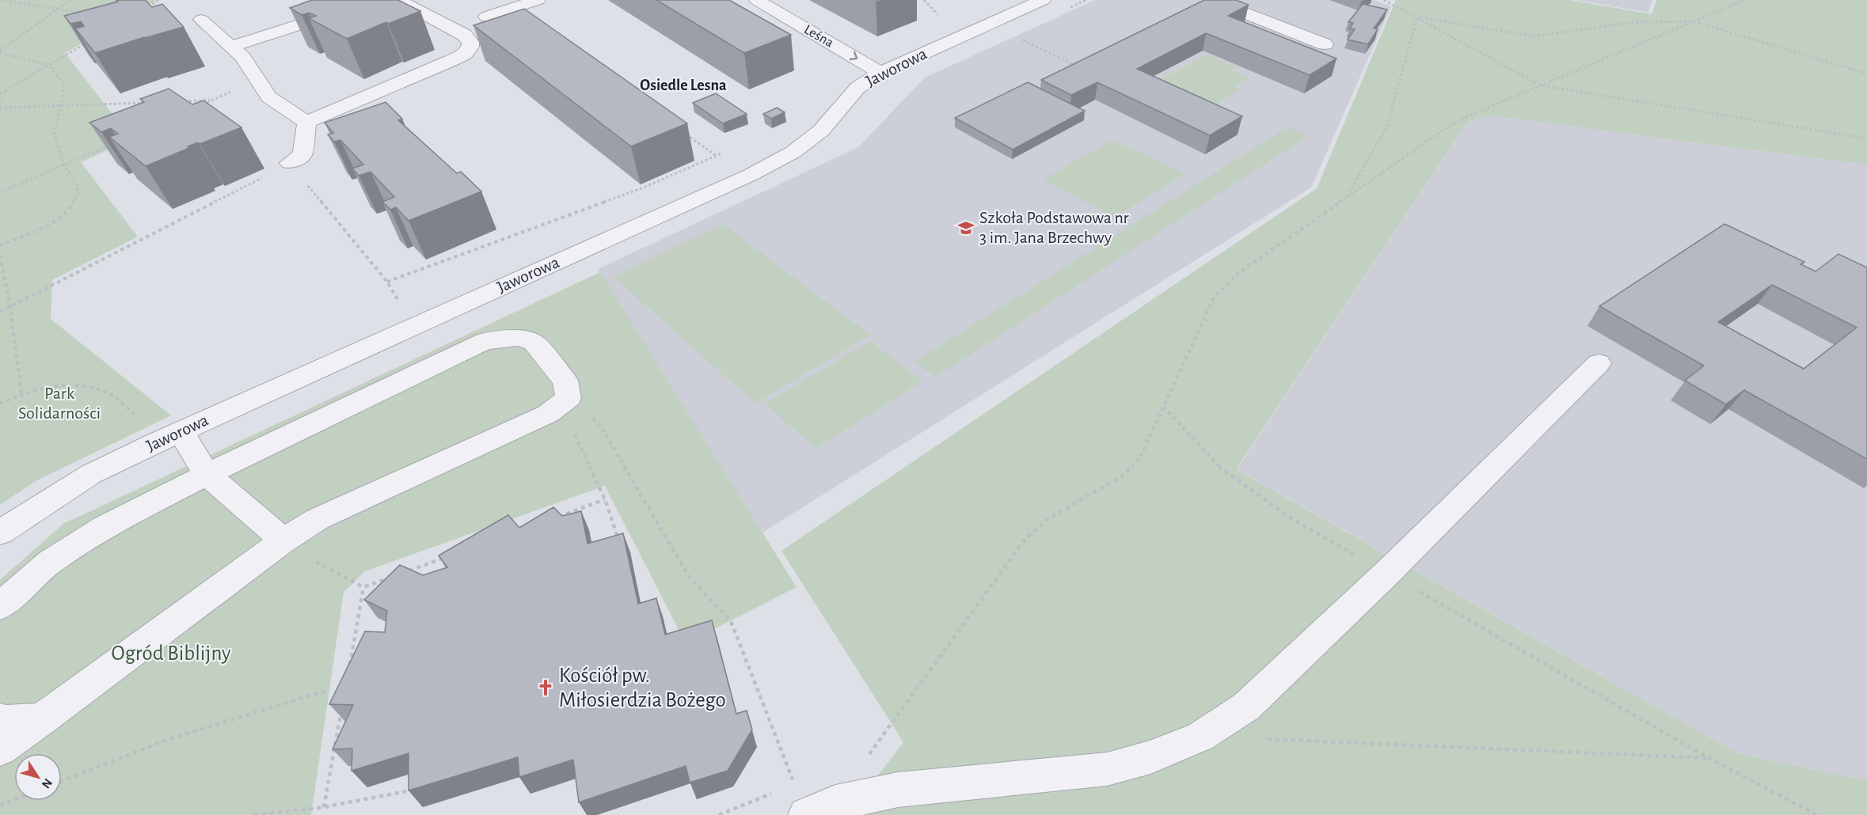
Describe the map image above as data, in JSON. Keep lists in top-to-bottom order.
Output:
{
  "streets": {
    "street": ["Leśna", "Jaworowa"]
  },
  "crossings": [
    ["Leśna", "Jaworowa"]
  ],
  "one_way": ["Leśna"],
  "districts": ["Osiedle Lesna"],
  "parks": ["Park Solidarności", "Ogród Biblijny"],
  "places": {
    "school or university": ["Szkoła Podstawowa nr 3 im. Jana Brzechwy"],
    "church": ["Kościół pw. Miłosierdzia Bożego"]
  },
  "north": "bottom right"
}
